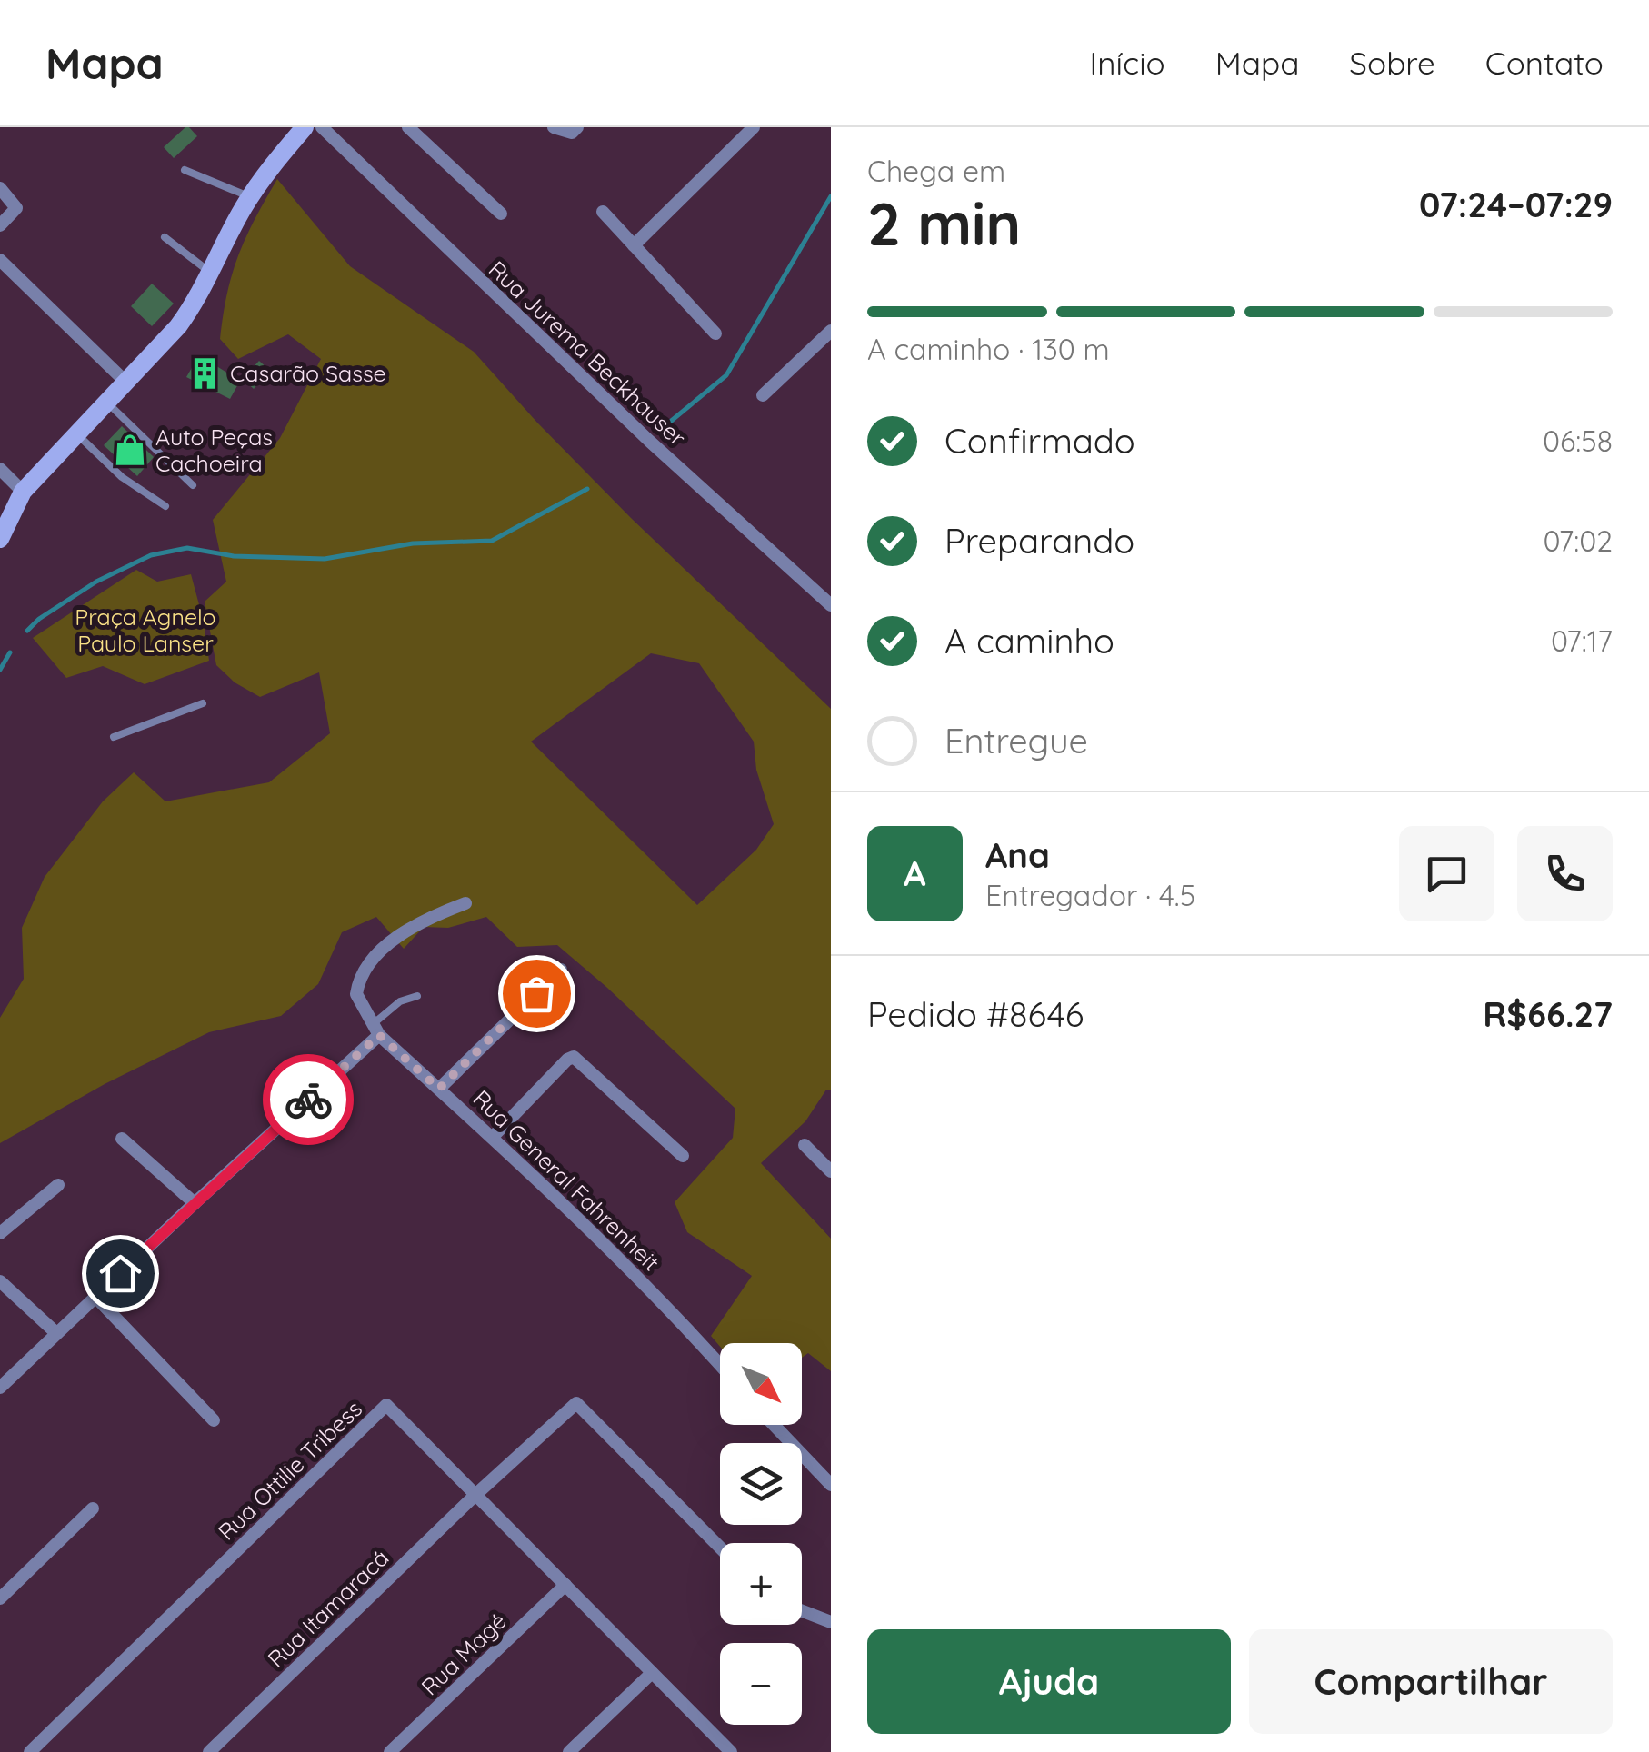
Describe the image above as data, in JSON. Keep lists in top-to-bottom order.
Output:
{
  "streets": {
    "street": [
      "Rua Jurema Beckhauser",
      "Rua General Fahrenheit",
      "Rua Ottilie Tribess",
      "Rua Itamaracá",
      "Rua Magé"
    ]
  },
  "crossings": [
    ["Rua Ottilie Tribess", "Rua Itamaracá"],
    ["Rua Ottilie Tribess", "Rua Magé"]
  ],
  "parks": ["Praça Agnelo Paulo Lanser"],
  "places": {
    "building": ["Casarão Sasse"],
    "shop": ["Auto Peças Cachoeira"]
  },
  "north": "bottom right",
  "page": {
    "header": "Mapa",
    "nav": [
      "Início",
      "Mapa",
      "Sobre",
      "Contato"
    ],
    "heading": ["2 min", "Chega em", "07:24–07:29"],
    "panel": [
      "Ana",
      "Entregador · 4.5",
      "Pedido #8646",
      "R$66.27"
    ],
    "bar": "A caminho · 130 m",
    "list": [
      ["Confirmado", "06:58"],
      ["Preparando", "07:02"],
      ["A caminho", "07:17"],
      "Entregue"
    ],
    "round": "A",
    "map_buttons": ["+", "−"],
    "buttons": ["Ajuda", "Compartilhar"]
  }
}
